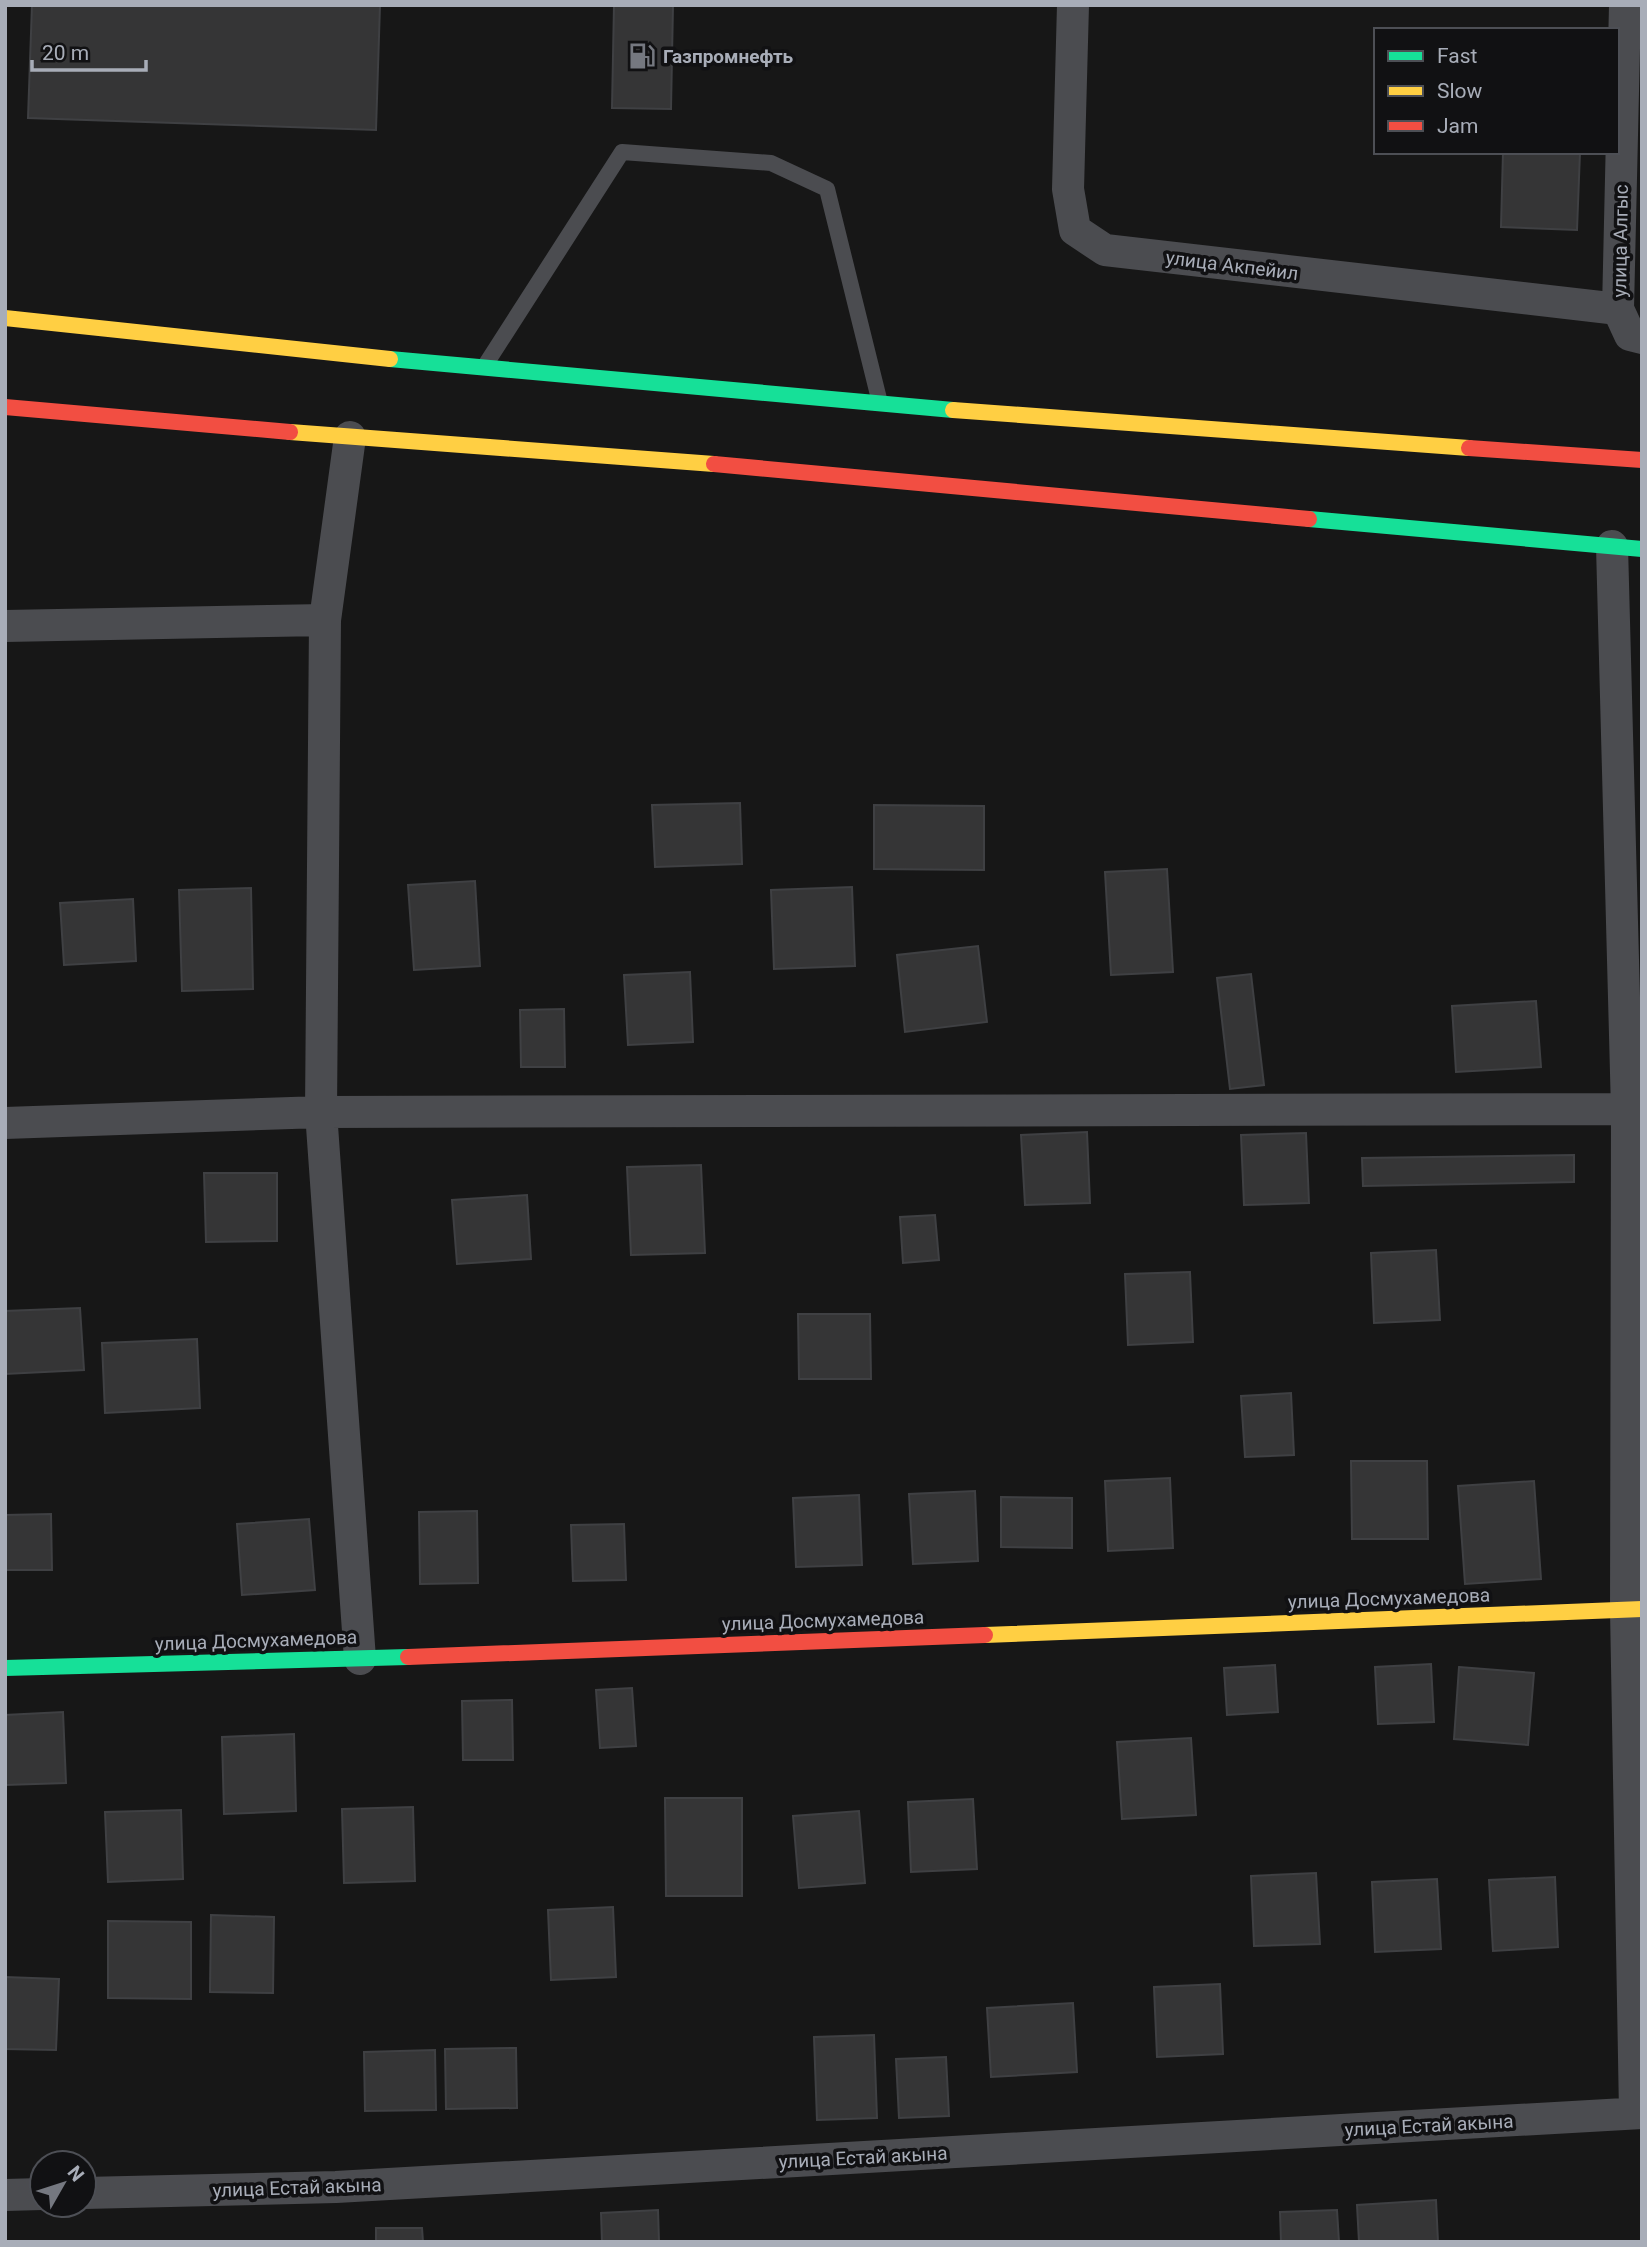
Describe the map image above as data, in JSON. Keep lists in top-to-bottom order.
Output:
{
  "streets": {
    "main road": ["улица Досмухамедова"],
    "street": ["улица Алгыс", "улица Акпейил", "улица Естай акына"]
  },
  "crossings": [
    ["улица Алгыс", "улица Акпейил"]
  ],
  "places": {
    "fuel station": ["Газпромнефть"]
  },
  "legend": ["Fast", "Slow", "Jam"],
  "scale_bar": "20 m",
  "north": "top right"
}
